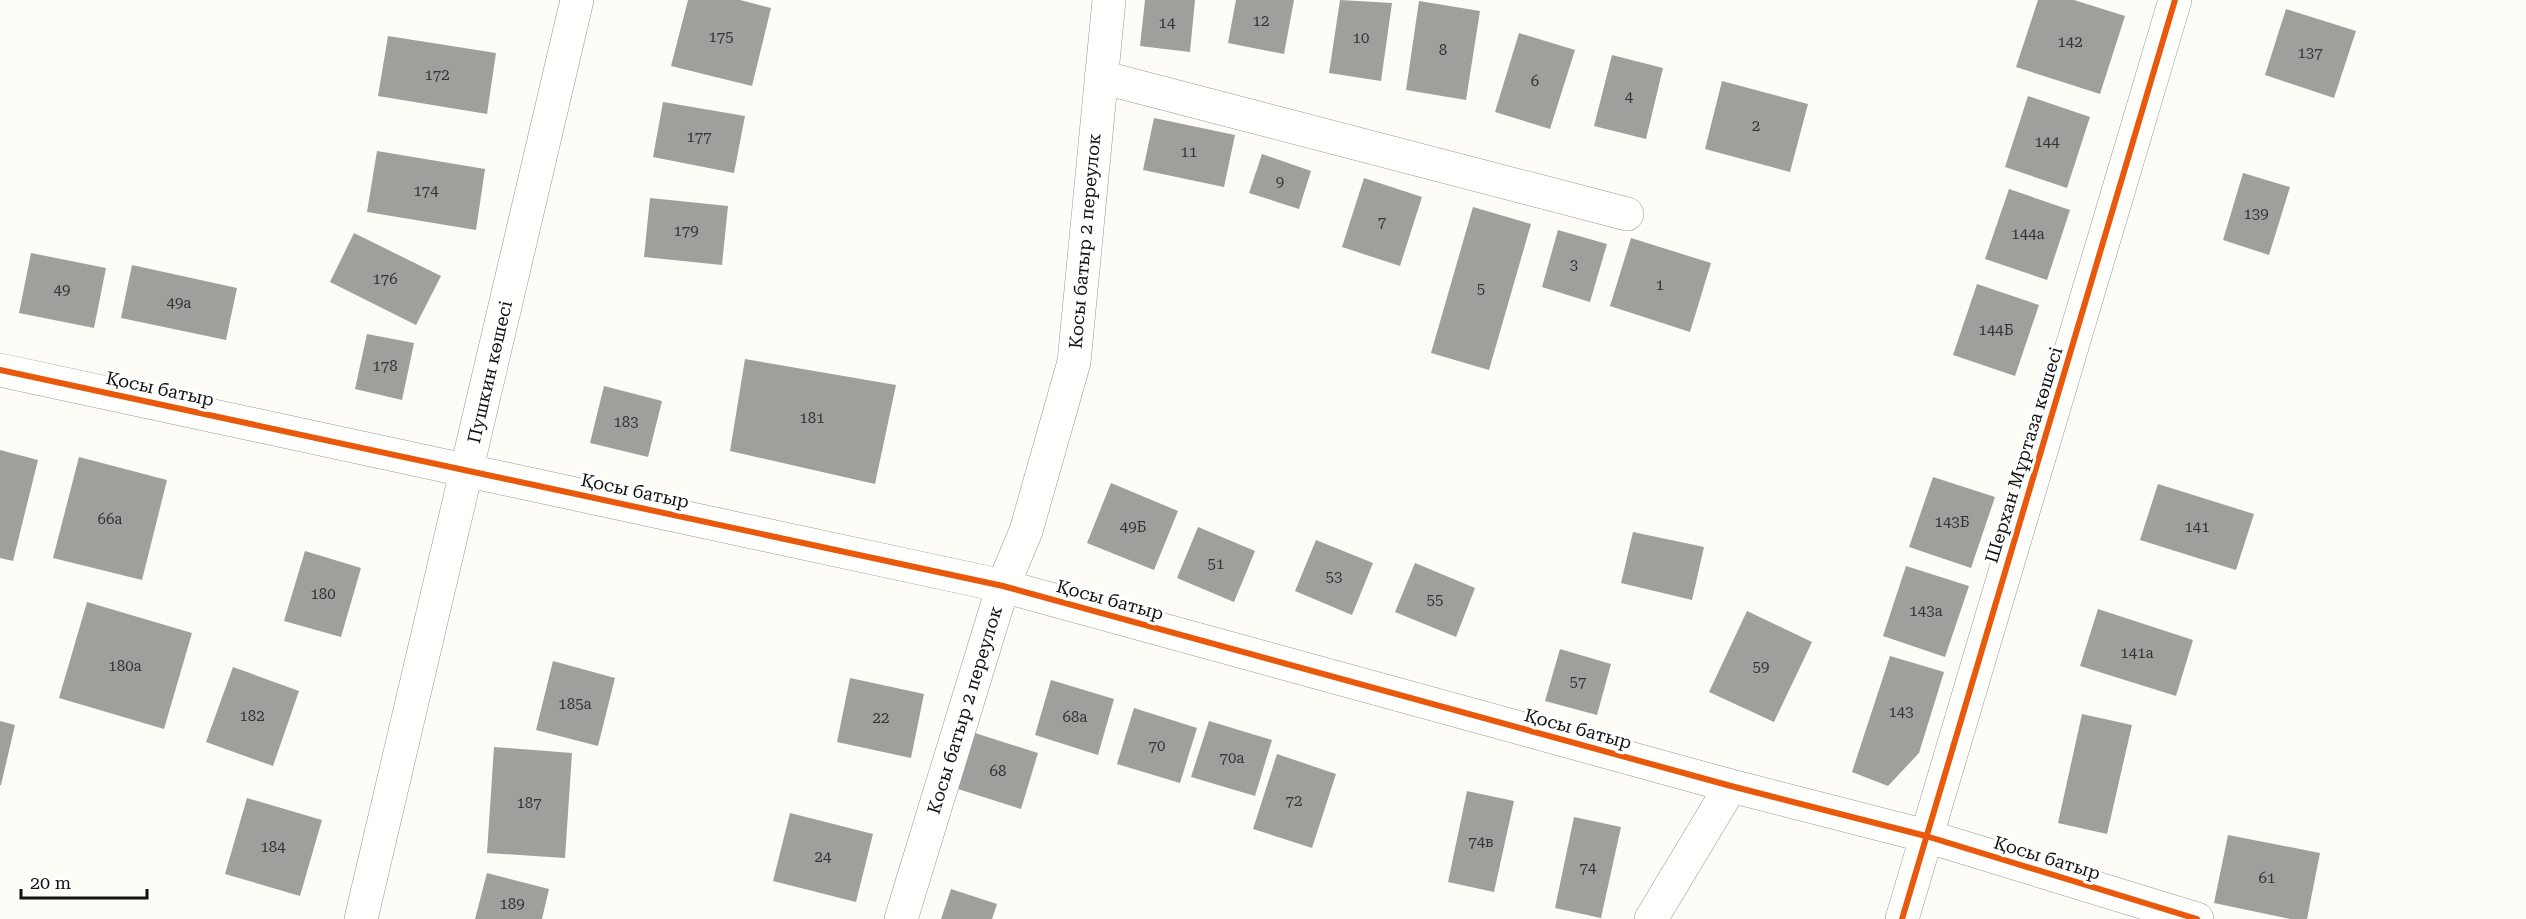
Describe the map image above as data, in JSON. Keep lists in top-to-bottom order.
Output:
{
  "streets": {
    "street": [
      "Косы батыр 2 переулок",
      "Пушкин көшесі",
      "Қосы батыр",
      "Шерхан Мұртаза көшесі"
    ]
  },
  "crossings": [
    ["Косы батыр 2 переулок", "Қосы батыр"],
    ["Пушкин көшесі", "Қосы батыр"],
    ["Қосы батыр", "Шерхан Мұртаза көшесі"]
  ],
  "house_numbers": [
    "12",
    "14",
    "175",
    "10",
    "142",
    "8",
    "137",
    "172",
    "6",
    "4",
    "2",
    "177",
    "144",
    "11",
    "9",
    "174",
    "139",
    "7",
    "179",
    "144а",
    "3",
    "176",
    "1",
    "5",
    "49",
    "49а",
    "144Б",
    "178",
    "181",
    "183",
    "66а",
    "143Б",
    "49Б",
    "141",
    "51",
    "53",
    "180",
    "55",
    "143а",
    "141а",
    "180а",
    "59",
    "57",
    "185а",
    "143",
    "182",
    "68а",
    "22",
    "70",
    "70а",
    "68",
    "72",
    "187",
    "74в",
    "184",
    "24",
    "74",
    "61",
    "189"
  ],
  "scale_bar": "20 m"
}
